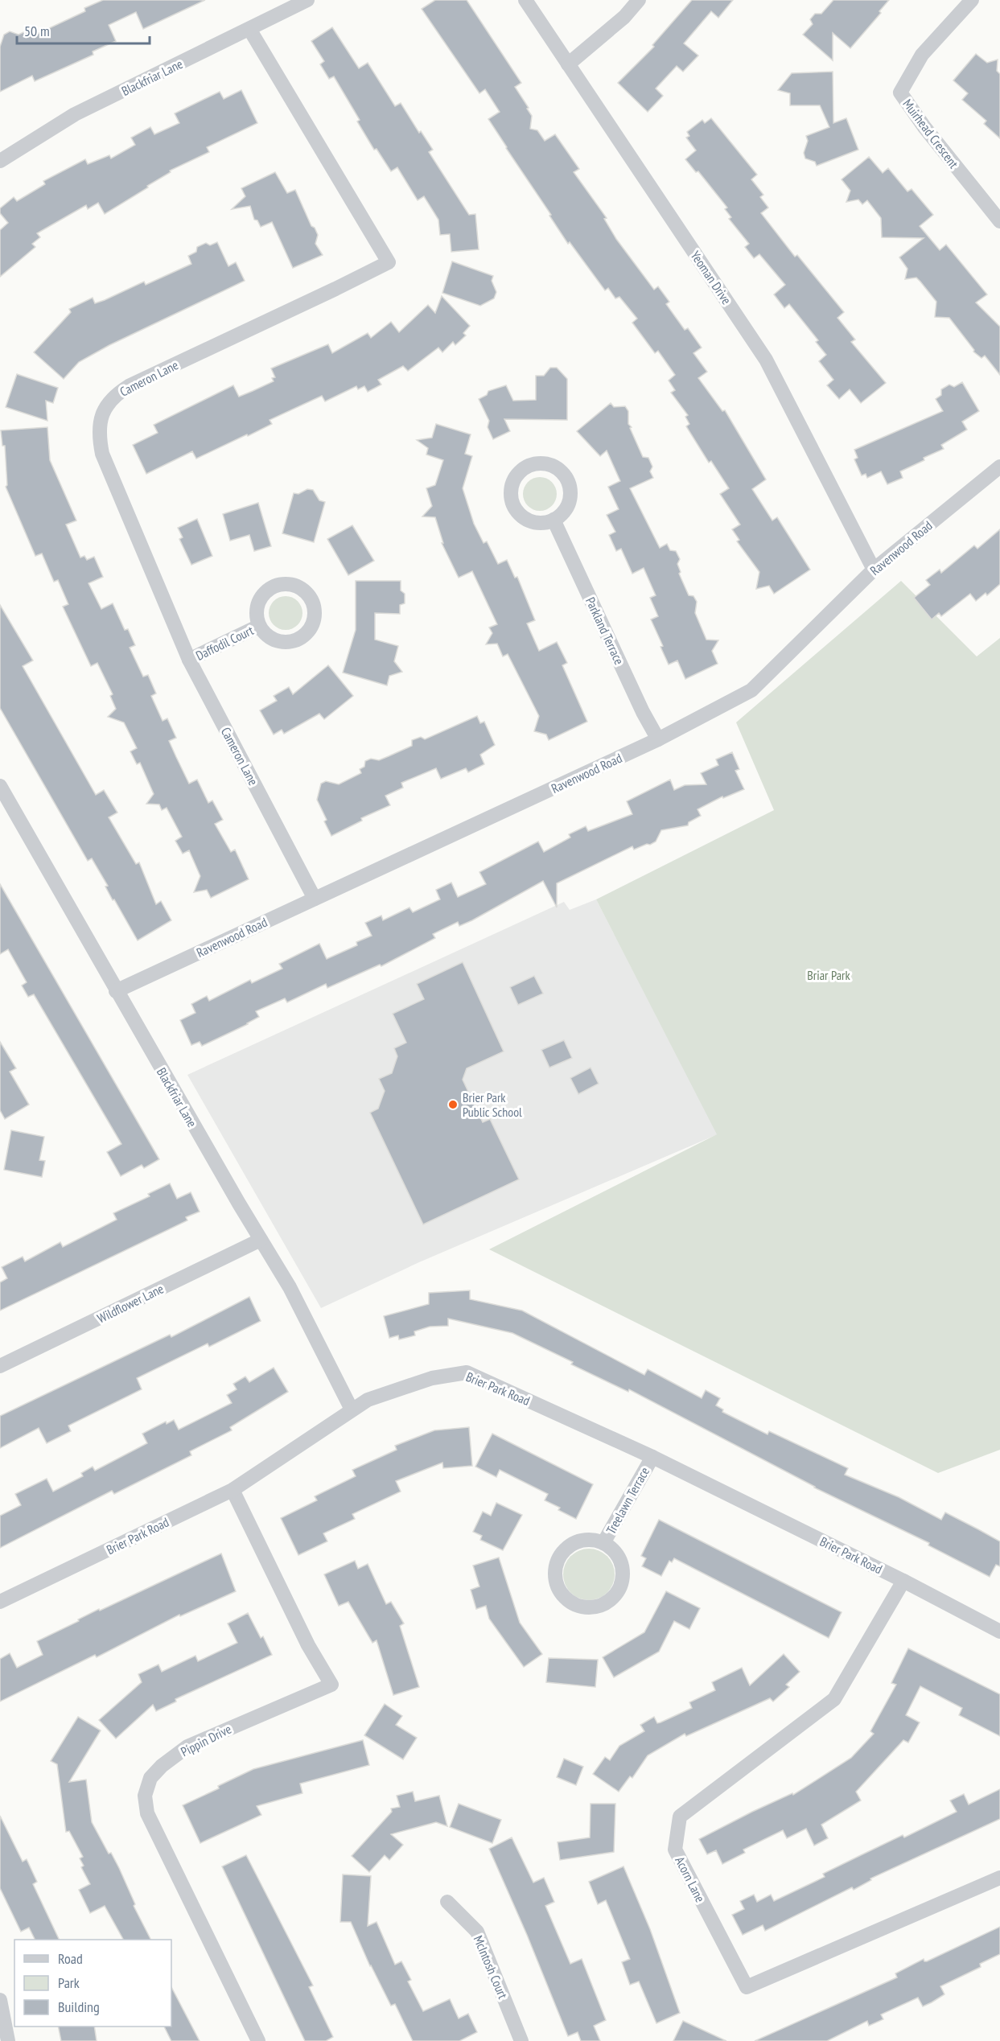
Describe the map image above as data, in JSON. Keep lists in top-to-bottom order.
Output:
{
  "streets": {
    "street": [
      "Blackfriar Lane",
      "Muirhead Crescent",
      "Yeoman Drive",
      "Cameron Lane",
      "Ravenwood Road",
      "Parkland Terrace",
      "Daffodil Court",
      "Wildflower Lane",
      "Brier Park Road",
      "Treelawn Terrace",
      "Pippin Drive",
      "Acorn Lane",
      "McIntosh Court"
    ]
  },
  "crossings": [
    ["Blackfriar Lane", "Cameron Lane"],
    ["Blackfriar Lane", "Ravenwood Road"],
    ["Blackfriar Lane", "Wildflower Lane"],
    ["Blackfriar Lane", "Brier Park Road"],
    ["Yeoman Drive", "Ravenwood Road"],
    ["Cameron Lane", "Ravenwood Road"],
    ["Cameron Lane", "Daffodil Court"],
    ["Ravenwood Road", "Parkland Terrace"],
    ["Brier Park Road", "Treelawn Terrace"],
    ["Brier Park Road", "Pippin Drive"],
    ["Brier Park Road", "Acorn Lane"]
  ],
  "parks": ["Briar Park"],
  "places": ["Brier Park Public School"],
  "legend": ["Road", "Park", "Building"],
  "scale_bar": "50 m"
}
